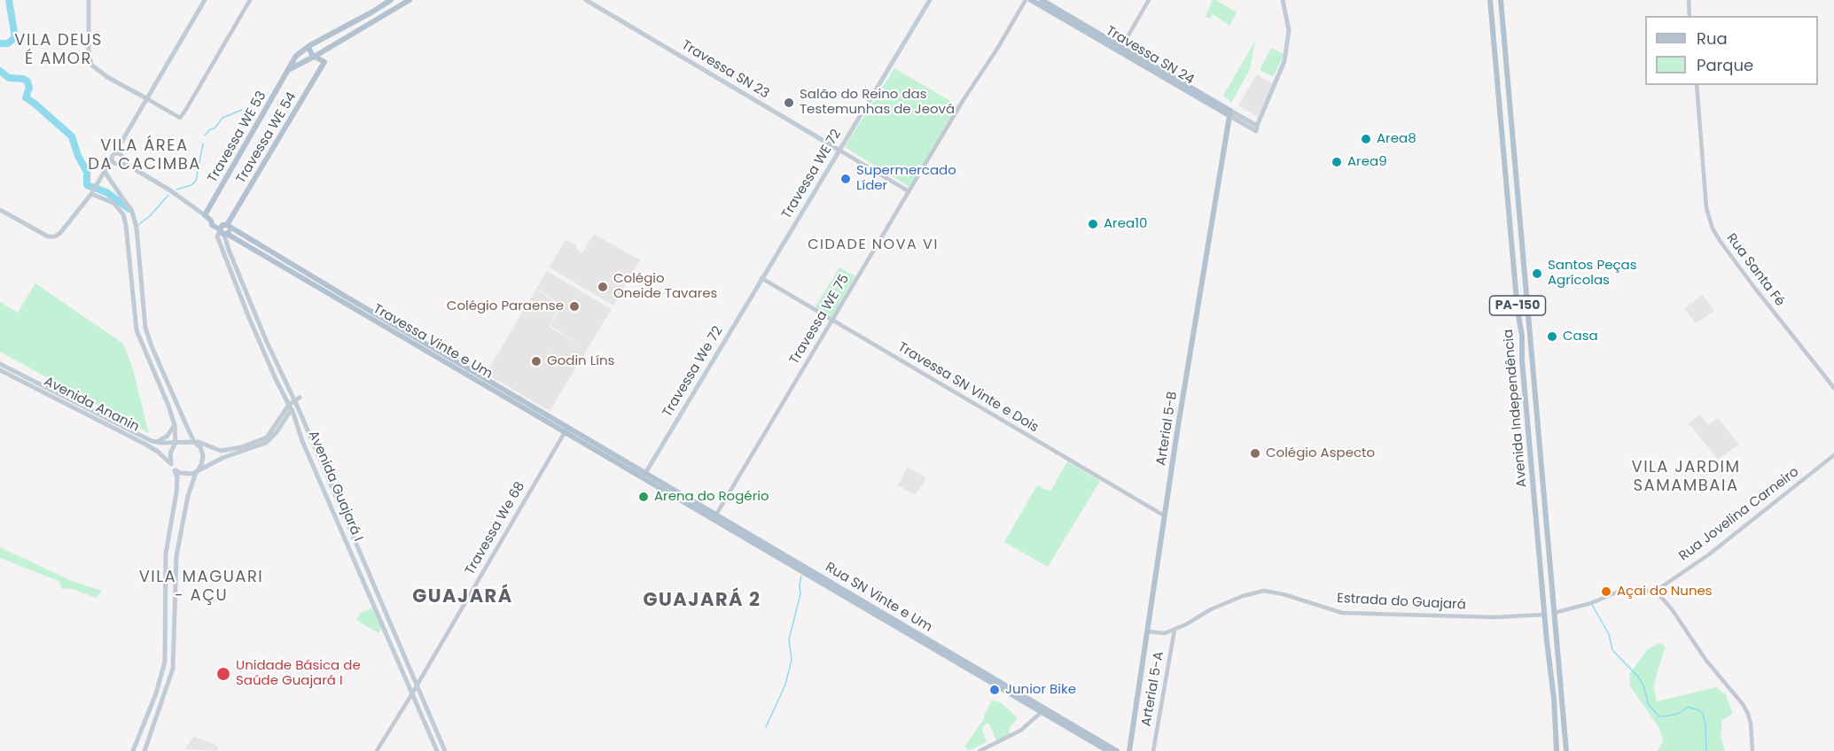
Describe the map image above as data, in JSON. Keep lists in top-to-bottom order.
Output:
{
  "streets": {
    "main road": [
      "Travessa SN 24",
      "Travessa SN 23",
      "Travessa WE 53",
      "Travessa WE 54",
      "Travessa WE 72",
      "PA-150",
      "Travessa Vinte e Um",
      "Travessa We 72",
      "Avenida Ananin",
      "Avenida Independência",
      "Arterial 5-B",
      "Avenida Guajará I",
      "Rua SN Vinte e Um"
    ],
    "street": [
      "Rua Santa Fé",
      "Travessa WE 75",
      "Travessa SN Vinte e Dois",
      "Rua Jovelina Carneiro",
      "Travessa We 68",
      "Estrada do Guajará",
      "Arterial 5-A"
    ]
  },
  "crossings": [
    ["Travessa SN 24", "Arterial 5-B"],
    ["Travessa SN 23", "Travessa WE 72"],
    ["Travessa SN 23", "Travessa WE 75"],
    ["Travessa WE 54", "Travessa Vinte e Um"],
    ["Travessa WE 54", "Avenida Guajará I"],
    ["Travessa WE 72", "Travessa We 72"],
    ["Travessa WE 72", "Travessa SN Vinte e Dois"],
    ["Travessa WE 75", "Travessa SN Vinte e Dois"],
    ["Travessa WE 75", "Rua SN Vinte e Um"],
    ["Travessa Vinte e Um", "Avenida Guajará I"],
    ["Travessa Vinte e Um", "Travessa We 68"],
    ["Travessa Vinte e Um", "Rua SN Vinte e Um"],
    ["Travessa We 72", "Travessa SN Vinte e Dois"],
    ["Travessa We 72", "Rua SN Vinte e Um"],
    ["Travessa SN Vinte e Dois", "Arterial 5-B"],
    ["Avenida Independência", "Estrada do Guajará"],
    ["Avenida Guajará I", "Travessa We 68"],
    ["Estrada do Guajará", "Arterial 5-A"]
  ],
  "districts": [
    "VILA DEUS É AMOR",
    "VILA ÁREA DA CACIMBA",
    "CIDADE NOVA VI",
    "VILA JARDIM SAMAMBAIA",
    "VILA MAGUARI - AÇU",
    "GUAJARÁ",
    "GUAJARÁ 2"
  ],
  "places": [
    "Salão do Reino das Testemunhas de Jeová",
    "Area8",
    "Area9",
    "Supermercado Líder",
    "Area10",
    "Santos Peças Agrícolas",
    "Colégio Oneide Tavares",
    "Colégio Paraense",
    "Casa",
    "Godin Líns",
    "Colégio Aspecto",
    "Arena do Rogério",
    "Açai do Nunes",
    "Unidade Básica de Saúde Guajará I",
    "Junior Bike"
  ],
  "legend": ["Rua", "Parque"]
}
